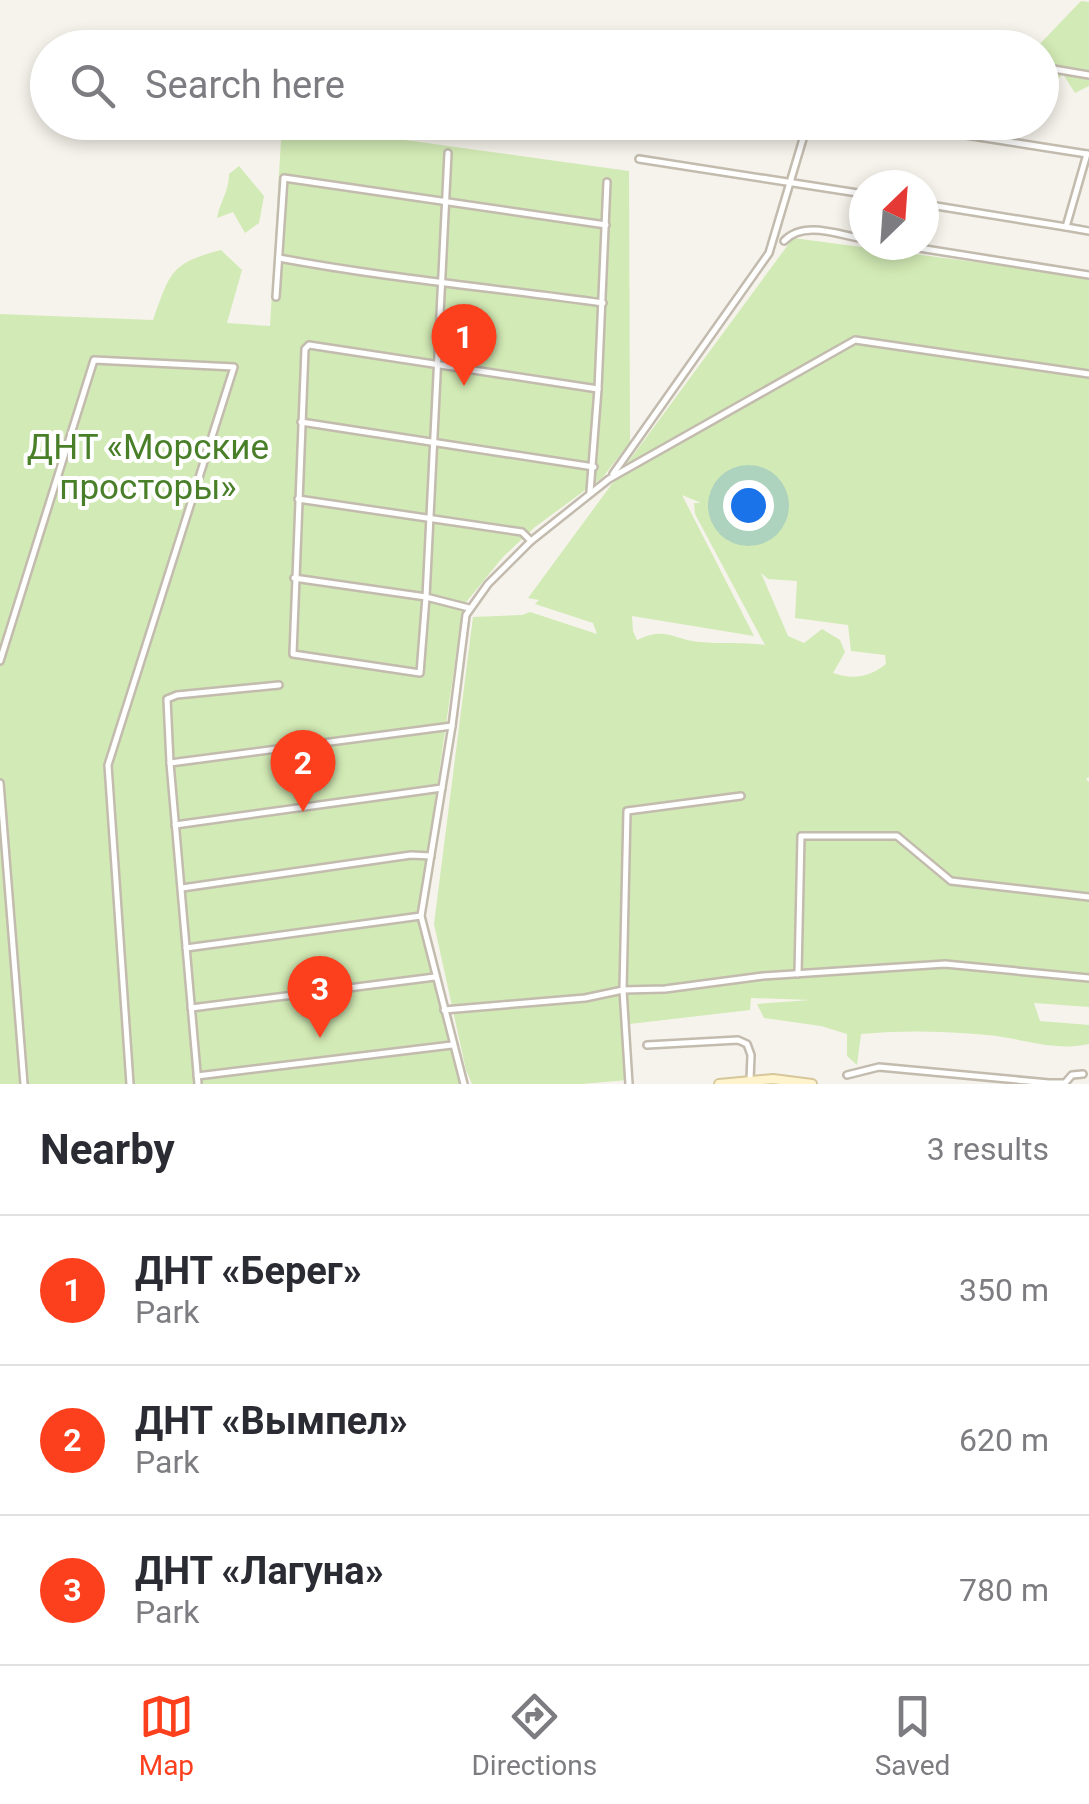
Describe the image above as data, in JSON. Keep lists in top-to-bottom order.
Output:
{
  "parks": ["ДНТ «Морские просторы»"],
  "north": "top right",
  "page": {
    "search": "Search here",
    "pins": ["1", "2", "3"],
    "heading": ["Nearby", "3 results"],
    "list": [
      {
        "mark": "1",
        "name": "ДНТ «Берег»",
        "note": "Park",
        "value": "350 m"
      },
      {
        "mark": "2",
        "name": "ДНТ «Вымпел»",
        "note": "Park",
        "value": "620 m"
      },
      {
        "mark": "3",
        "name": "ДНТ «Лагуна»",
        "note": "Park",
        "value": "780 m"
      }
    ],
    "nav": ["Map", "Directions", "Saved"]
  }
}
